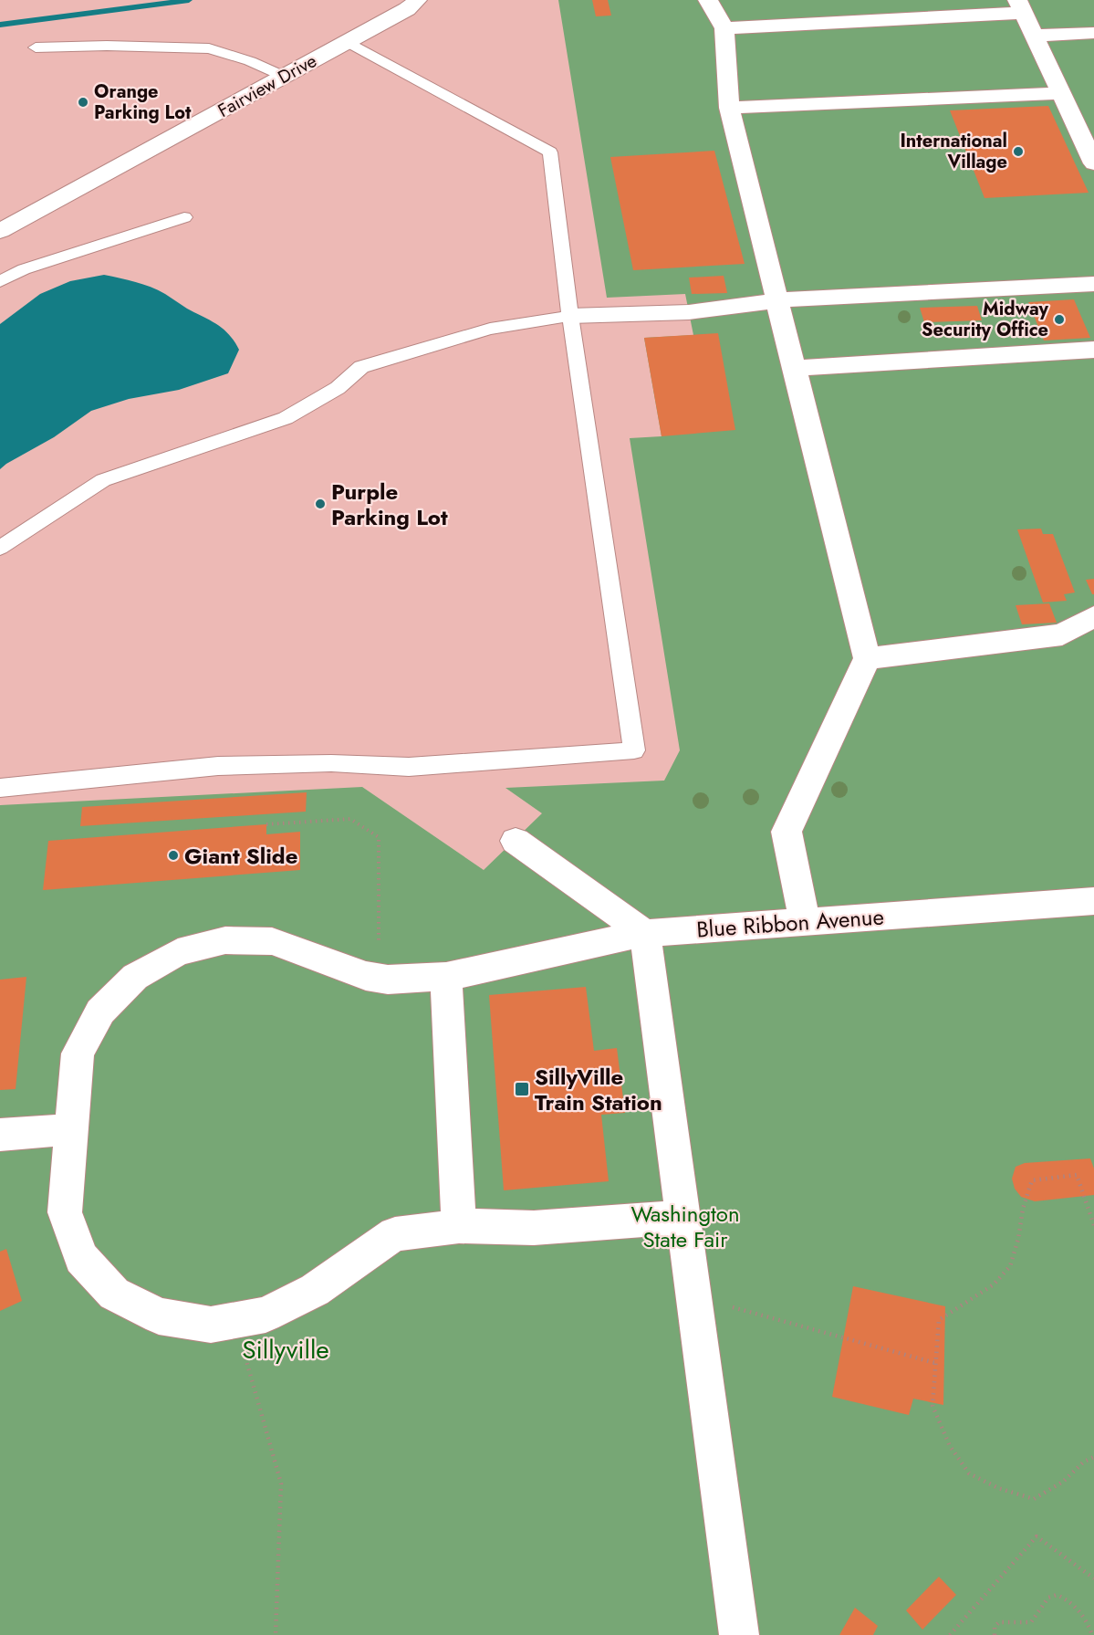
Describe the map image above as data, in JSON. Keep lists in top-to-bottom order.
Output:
{
  "streets": {
    "street": ["Fairview Drive", "Blue Ribbon Avenue"]
  },
  "parks": ["Washington State Fair", "Sillyville"],
  "places": {
    "other": [
      "Orange Parking Lot",
      "International Village",
      "Midway Security Office",
      "Purple Parking Lot",
      "Giant Slide"
    ],
    "transit": ["SillyVille Train Station"]
  }
}
